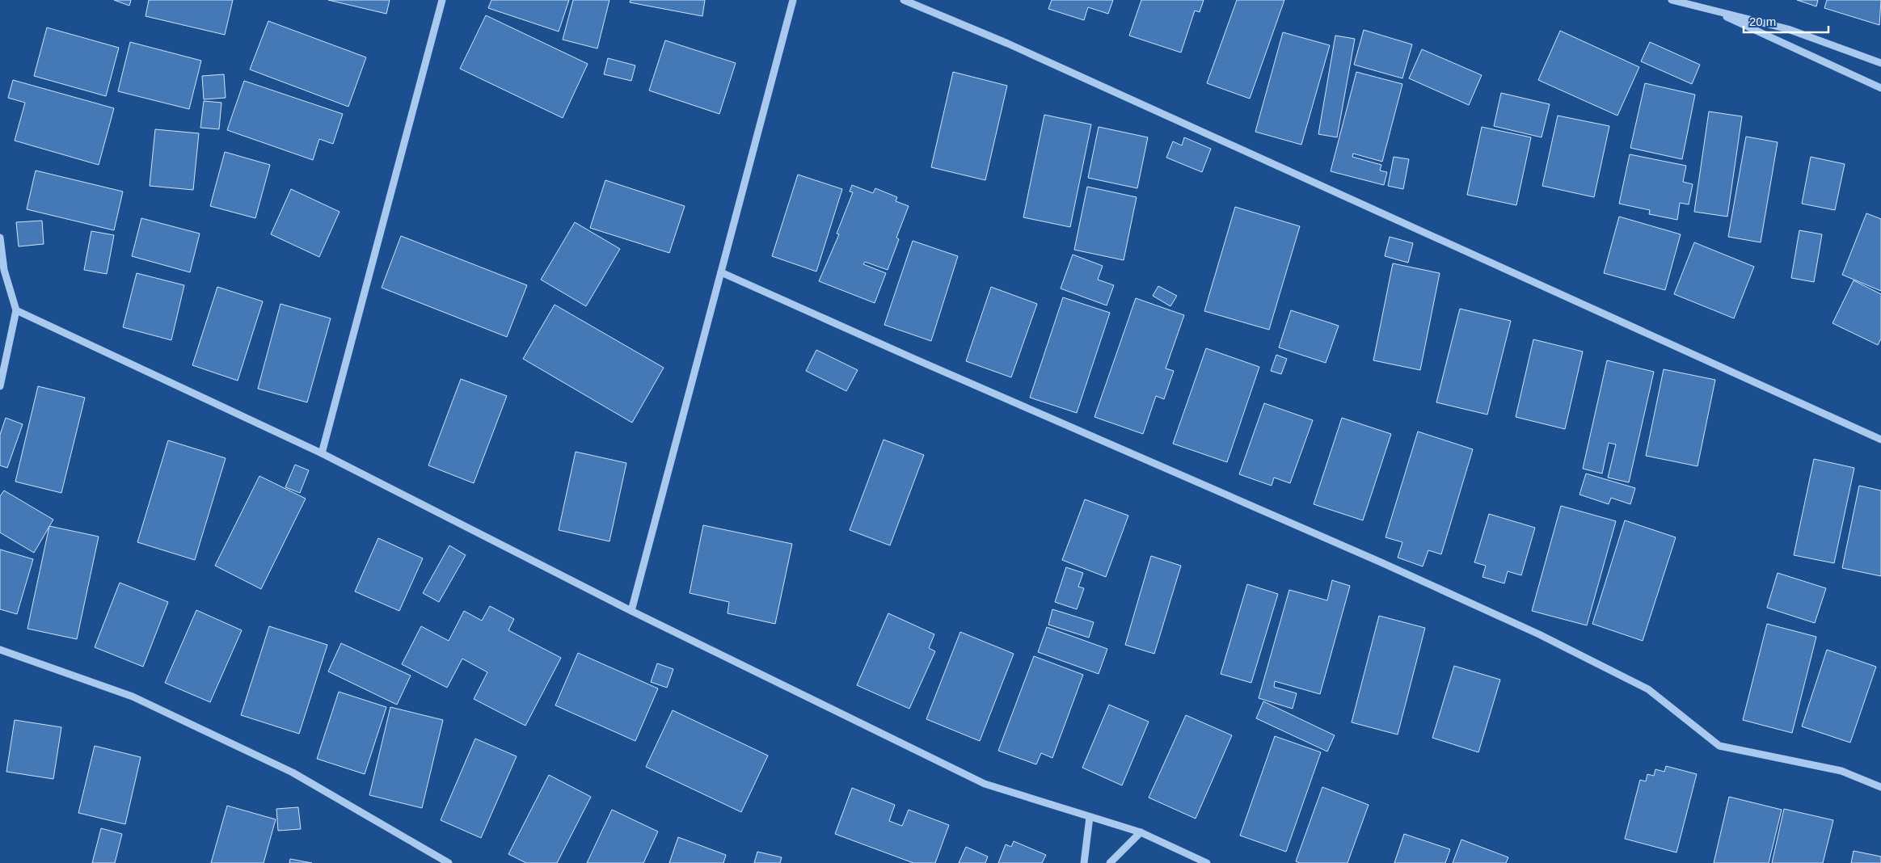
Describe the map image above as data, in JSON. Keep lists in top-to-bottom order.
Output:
{
  "scale_bar": "20 m"
}
